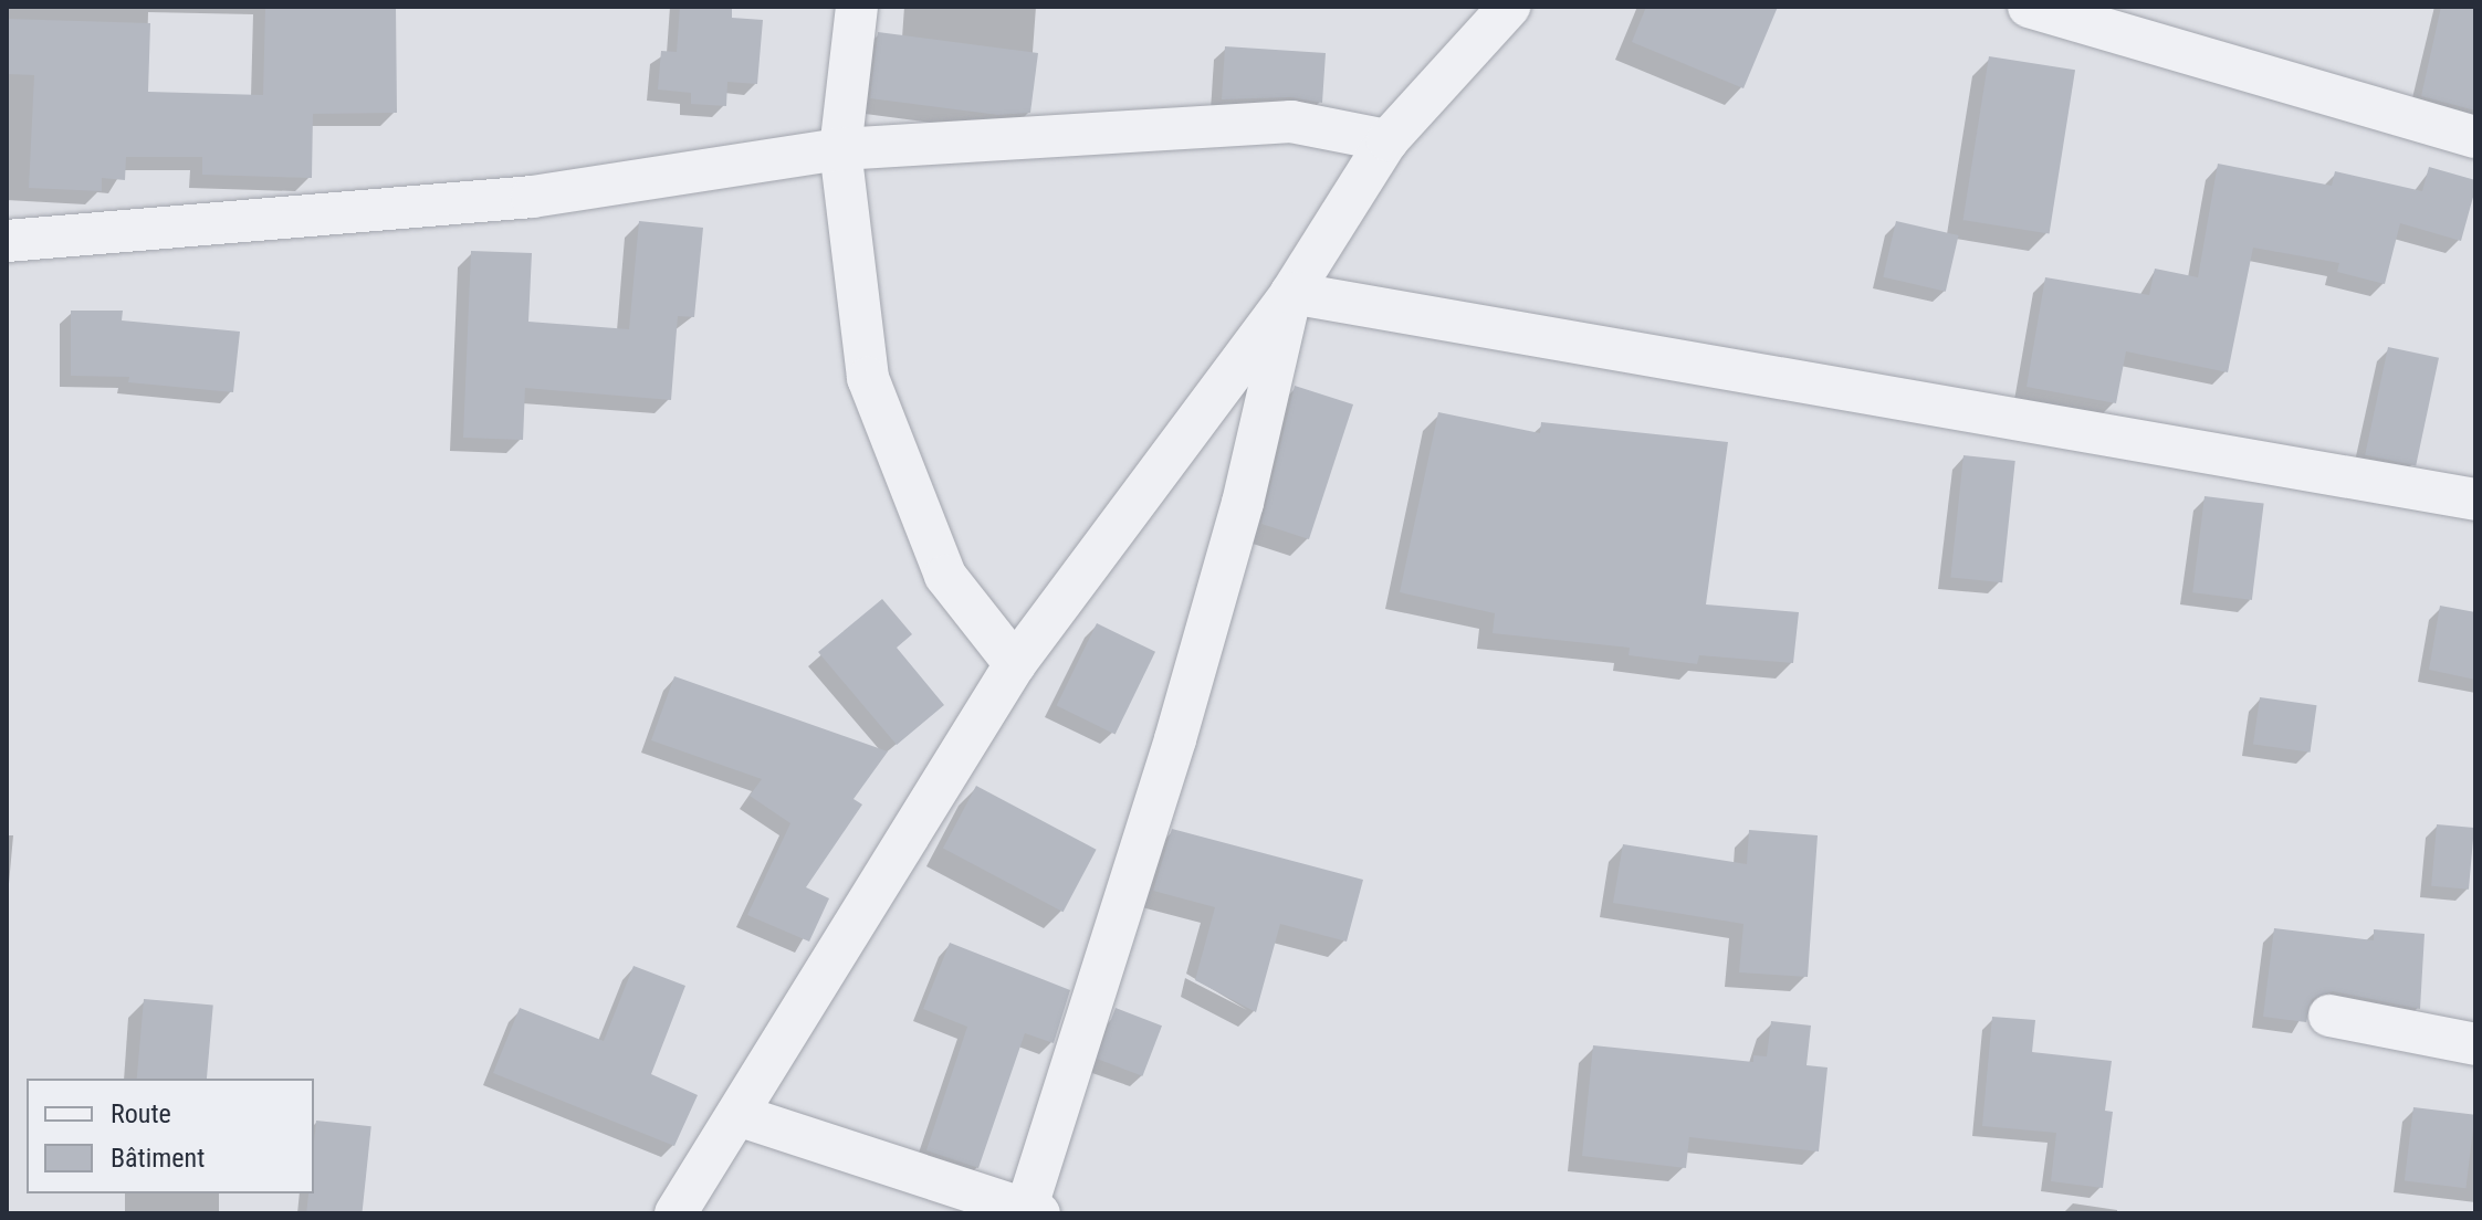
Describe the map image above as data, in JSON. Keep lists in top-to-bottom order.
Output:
{
  "legend": ["Route", "Bâtiment"]
}
